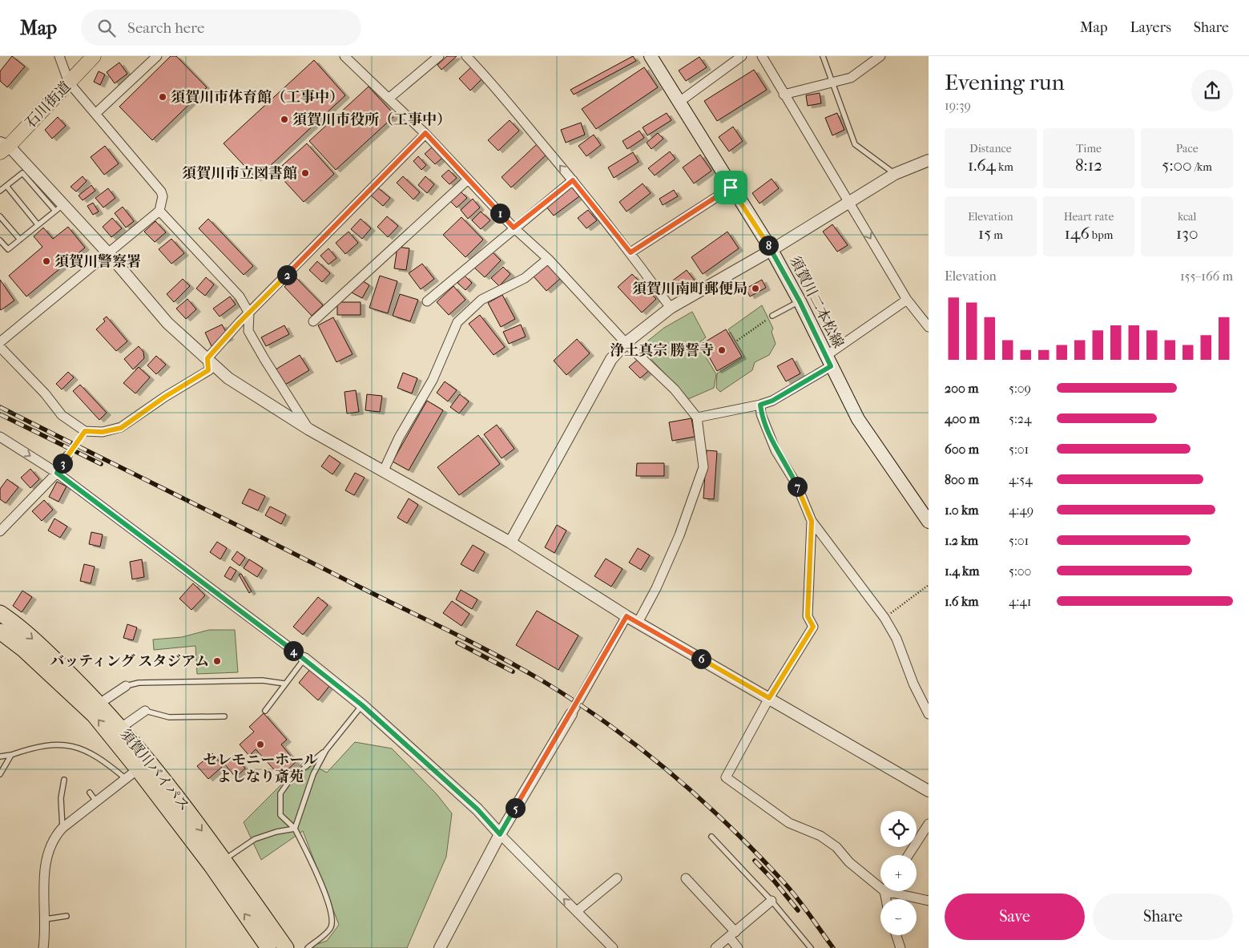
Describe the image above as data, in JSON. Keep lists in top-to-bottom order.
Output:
{
  "streets": {
    "highway": ["須賀川バイパス"],
    "main road": ["石川街道", "須賀川二本松線"]
  },
  "places": [
    "須賀川市体育館（工事中）",
    "須賀川市役所（工事中）",
    "須賀川市立図書館",
    "須賀川警察署",
    "須賀川南町郵便局",
    "浄土真宗 勝誓寺",
    "バッティング スタジアム",
    "セレモニーホール よしなり斎苑"
  ],
  "page": {
    "header": "Map",
    "search": "Search here",
    "nav": ["Map", "Layers", "Share"],
    "heading": ["Evening run", "19:39"],
    "stats": [
      ["Distance", "1.64 km"],
      ["Time", "8:12"],
      ["Pace", "5:00 /km"],
      ["Elevation", "15 m"],
      ["Heart rate", "146 bpm"],
      ["kcal", "130"]
    ],
    "pins": [
      "1",
      "8",
      "2",
      "3",
      "7",
      "4",
      "6",
      "5"
    ],
    "chart": ["Elevation", "155–166 m"],
    "list": [
      {
        "name": "200 m",
        "note": "5:09"
      },
      {
        "name": "400 m",
        "note": "5:24"
      },
      {
        "name": "600 m",
        "note": "5:01"
      },
      {
        "name": "800 m",
        "note": "4:54"
      },
      {
        "name": "1.0 km",
        "note": "4:49"
      },
      {
        "name": "1.2 km",
        "note": "5:01"
      },
      {
        "name": "1.4 km",
        "note": "5:00"
      },
      {
        "name": "1.6 km",
        "note": "4:41"
      }
    ],
    "map_buttons": ["+", "−"],
    "buttons": ["Save", "Share"]
  }
}
